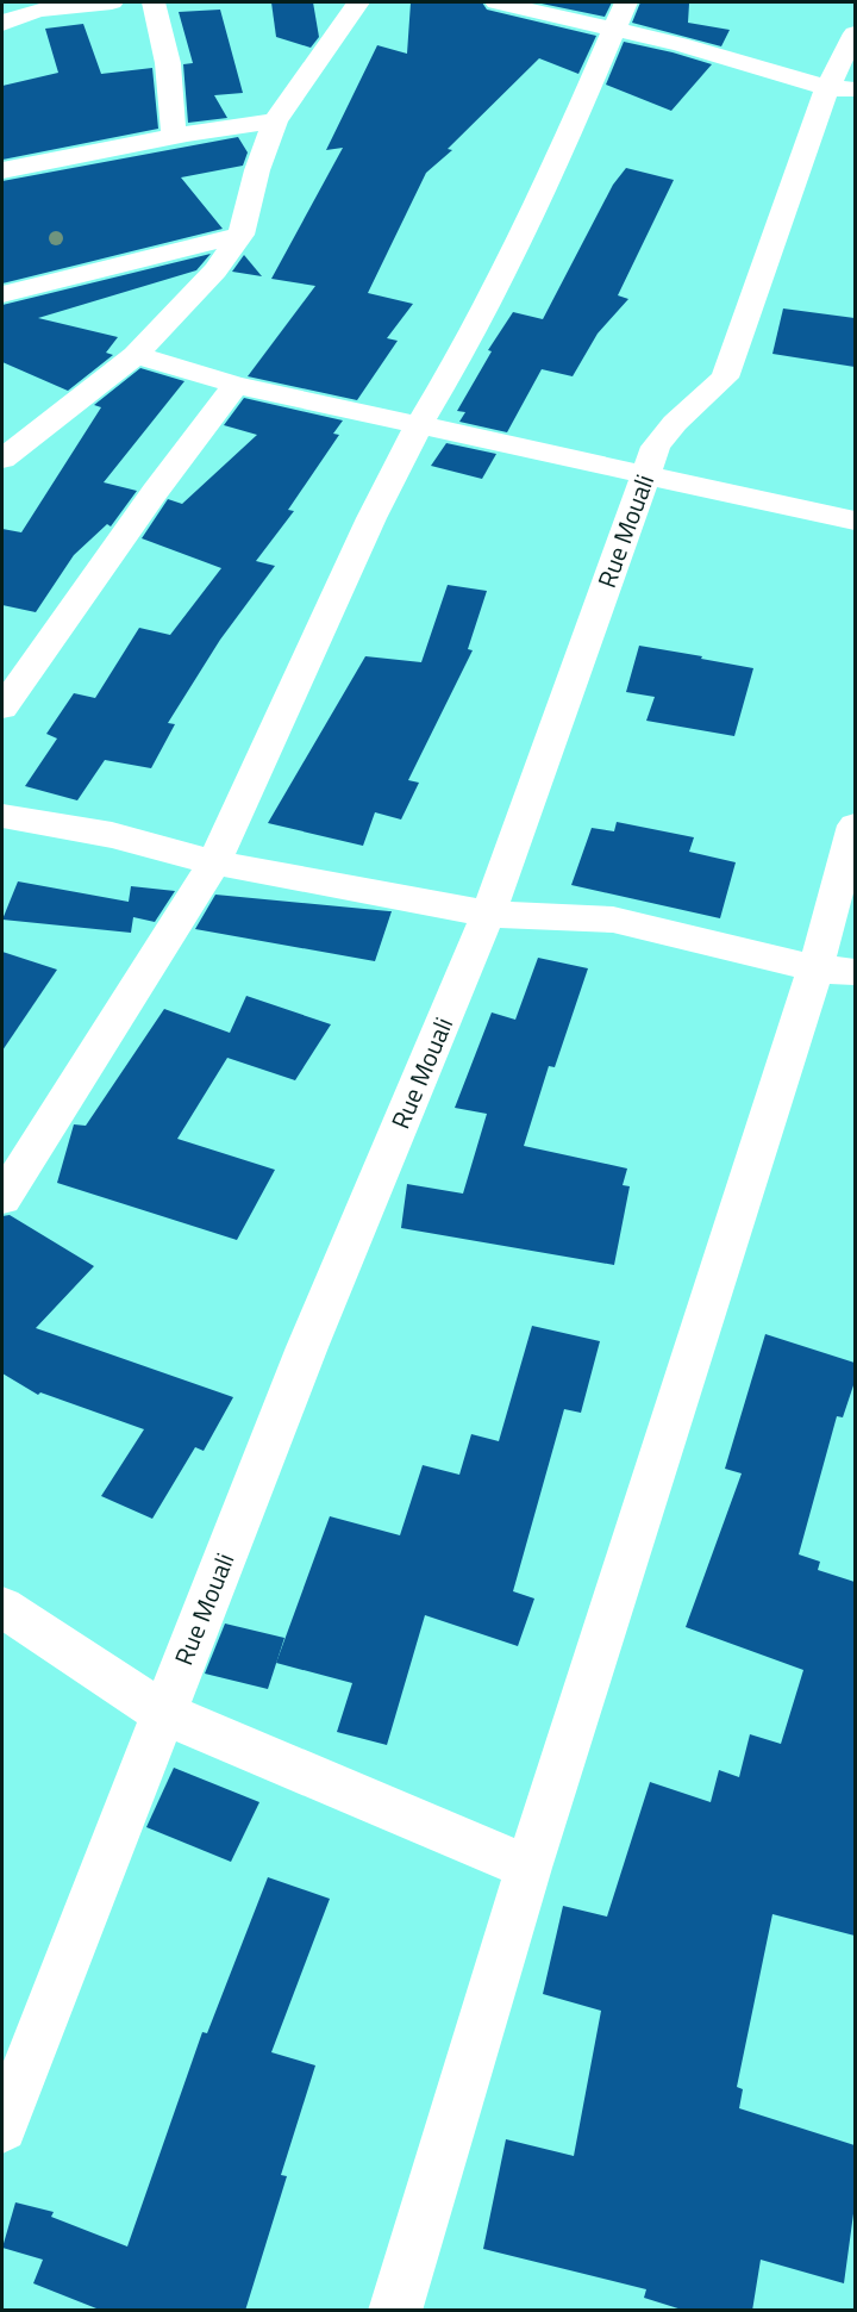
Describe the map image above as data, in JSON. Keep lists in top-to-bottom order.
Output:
{
  "streets": {
    "street": ["Rue Mouali"]
  }
}
